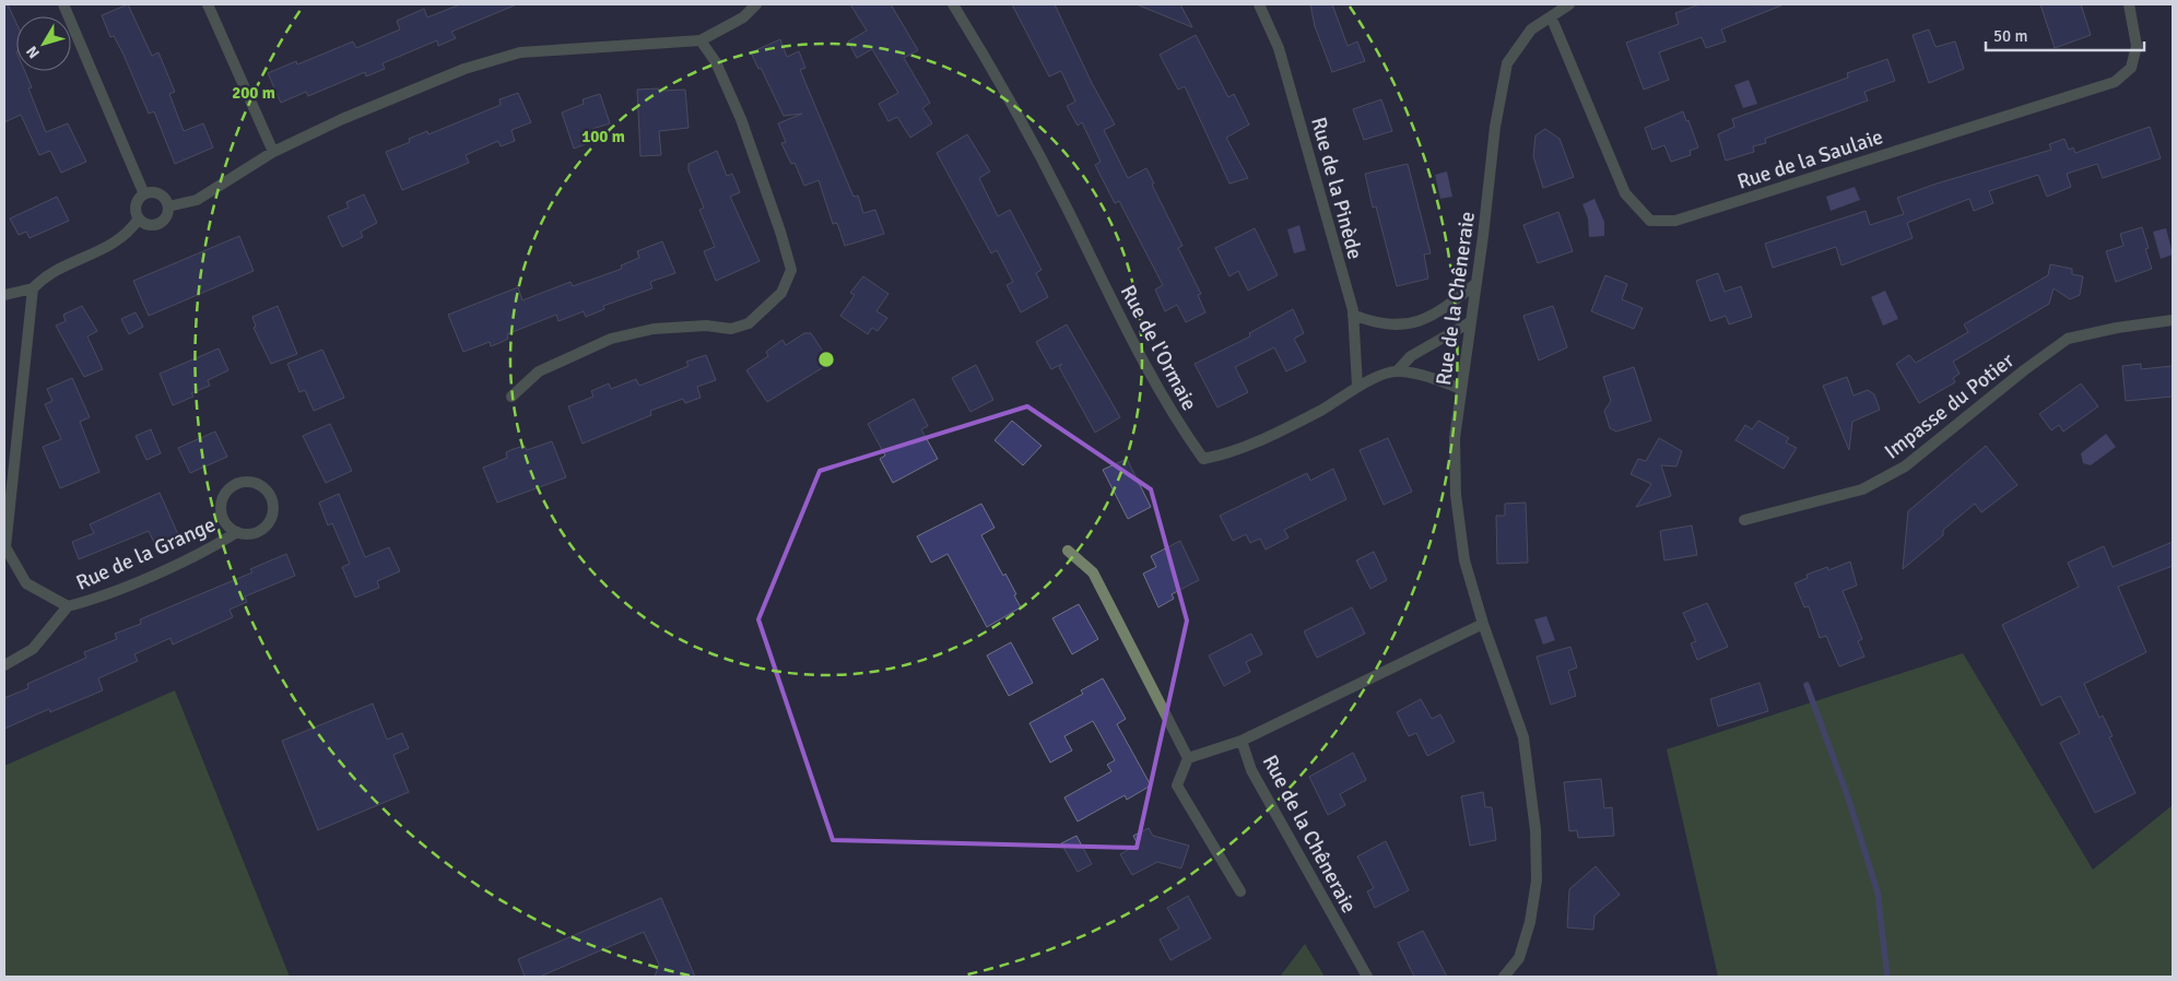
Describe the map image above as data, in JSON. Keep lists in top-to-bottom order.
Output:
{
  "streets": {
    "street": [
      "Rue de la Saulaie",
      "Rue de la Pinède",
      "Rue de la Chêneraie",
      "Rue de l'Ormaie",
      "Impasse du Potier",
      "Rue de la Grange"
    ]
  },
  "crossings": [
    ["Rue de la Saulaie", "Rue de la Chêneraie"],
    ["Rue de la Pinède", "Rue de l'Ormaie"]
  ],
  "scale_bar": "50 m",
  "north": "bottom left",
  "rings": ["200 m", "100 m"]
}
